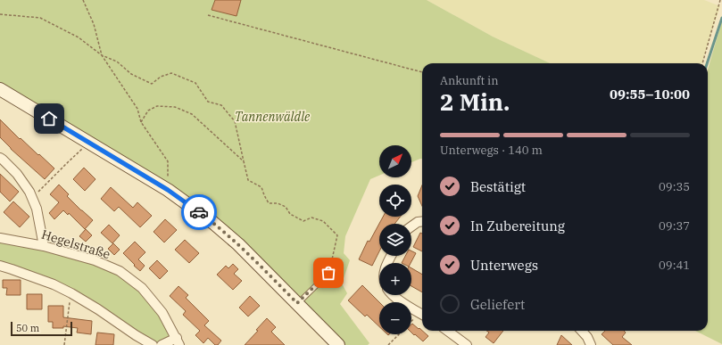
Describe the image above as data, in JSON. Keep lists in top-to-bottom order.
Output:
{
  "streets": {
    "street": ["Hegelstraße"]
  },
  "parks": ["Tannenwäldle"],
  "scale_bar": "50 m",
  "north": "top right",
  "page": {
    "heading": ["2 Min.", "Ankunft in", "09:55–10:00"],
    "bar": "Unterwegs · 140 m",
    "map_buttons": ["+", "−"],
    "list": [
      ["Bestätigt", "09:35"],
      ["In Zubereitung", "09:37"],
      ["Unterwegs", "09:41"],
      "Geliefert"
    ],
    "scale": "50 m"
  }
}
